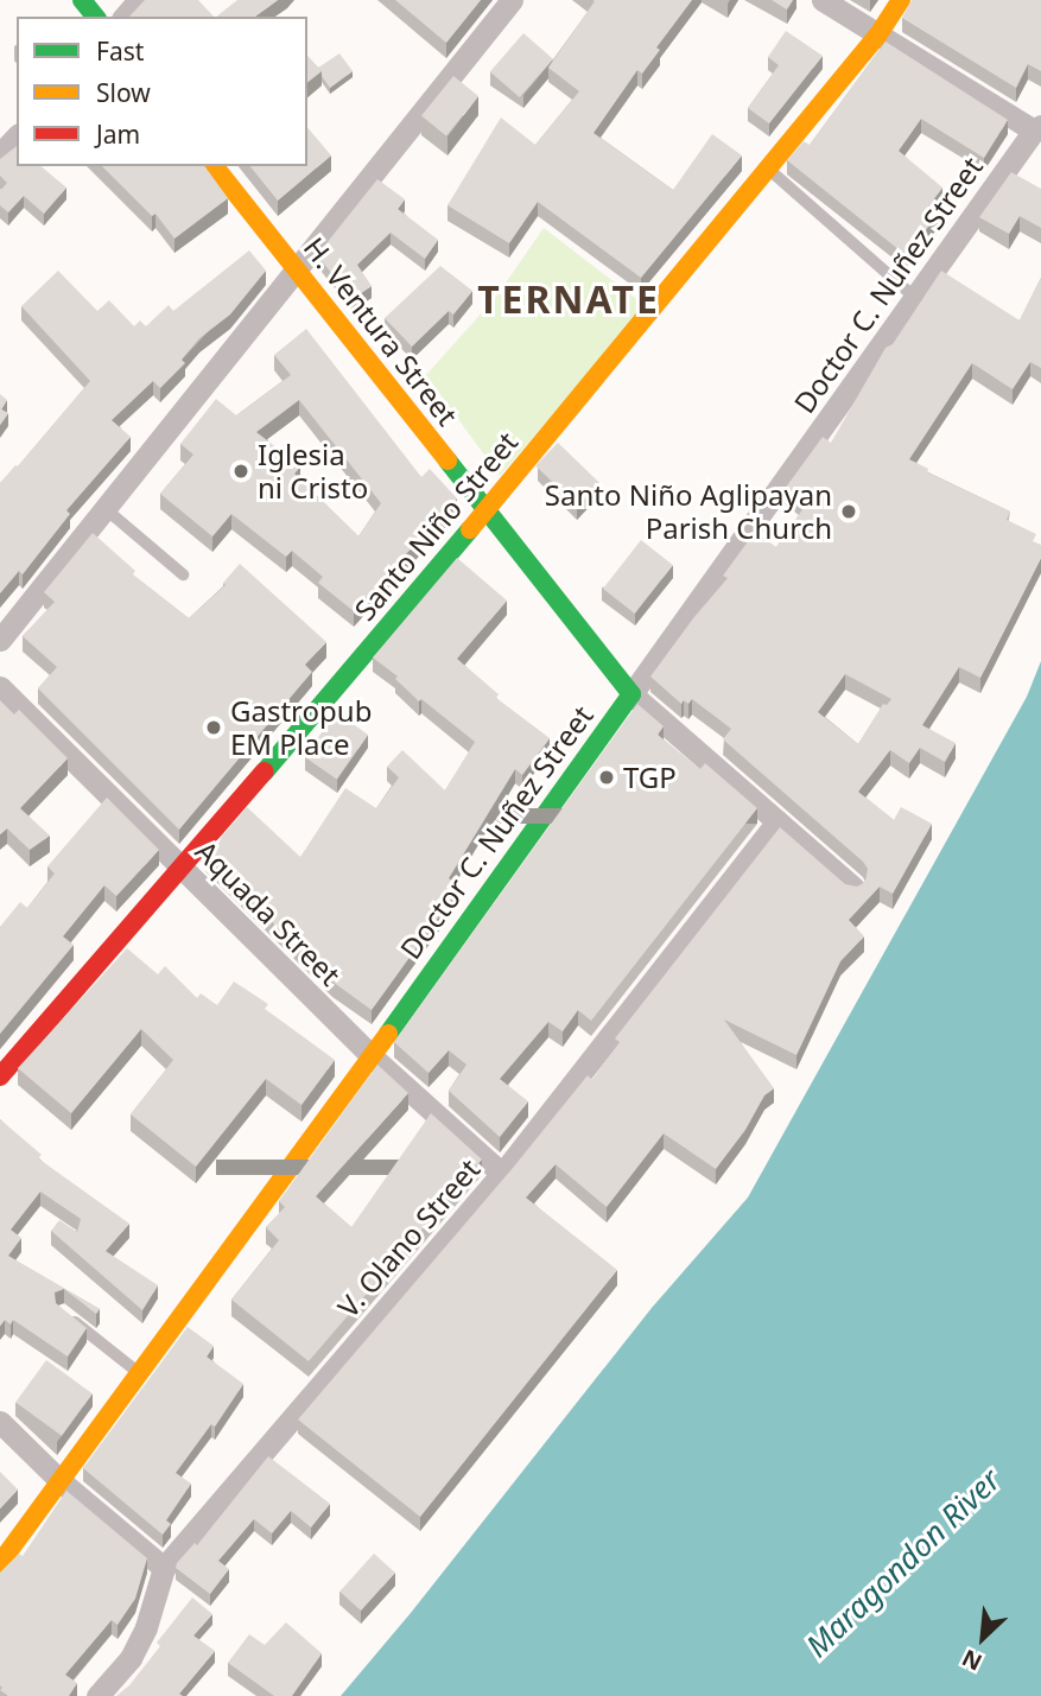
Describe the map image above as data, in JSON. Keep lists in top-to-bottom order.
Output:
{
  "streets": {
    "main road": ["Doctor C. Nuñez Street", "H. Ventura Street", "Santo Niño Street"],
    "street": ["Aquada Street", "V. Olano Street"]
  },
  "crossings": [
    ["Doctor C. Nuñez Street", "H. Ventura Street"],
    ["Doctor C. Nuñez Street", "Aquada Street"],
    ["H. Ventura Street", "Santo Niño Street"],
    ["H. Ventura Street", "V. Olano Street"],
    ["Santo Niño Street", "Aquada Street"],
    ["Aquada Street", "V. Olano Street"]
  ],
  "districts": ["TERNATE"],
  "water": ["Maragondon River"],
  "places": [
    "Iglesia ni Cristo",
    "Santo Niño Aglipayan Parish Church",
    "Gastropub EM Place",
    "TGP"
  ],
  "legend": ["Fast", "Slow", "Jam"],
  "north": "bottom left"
}
